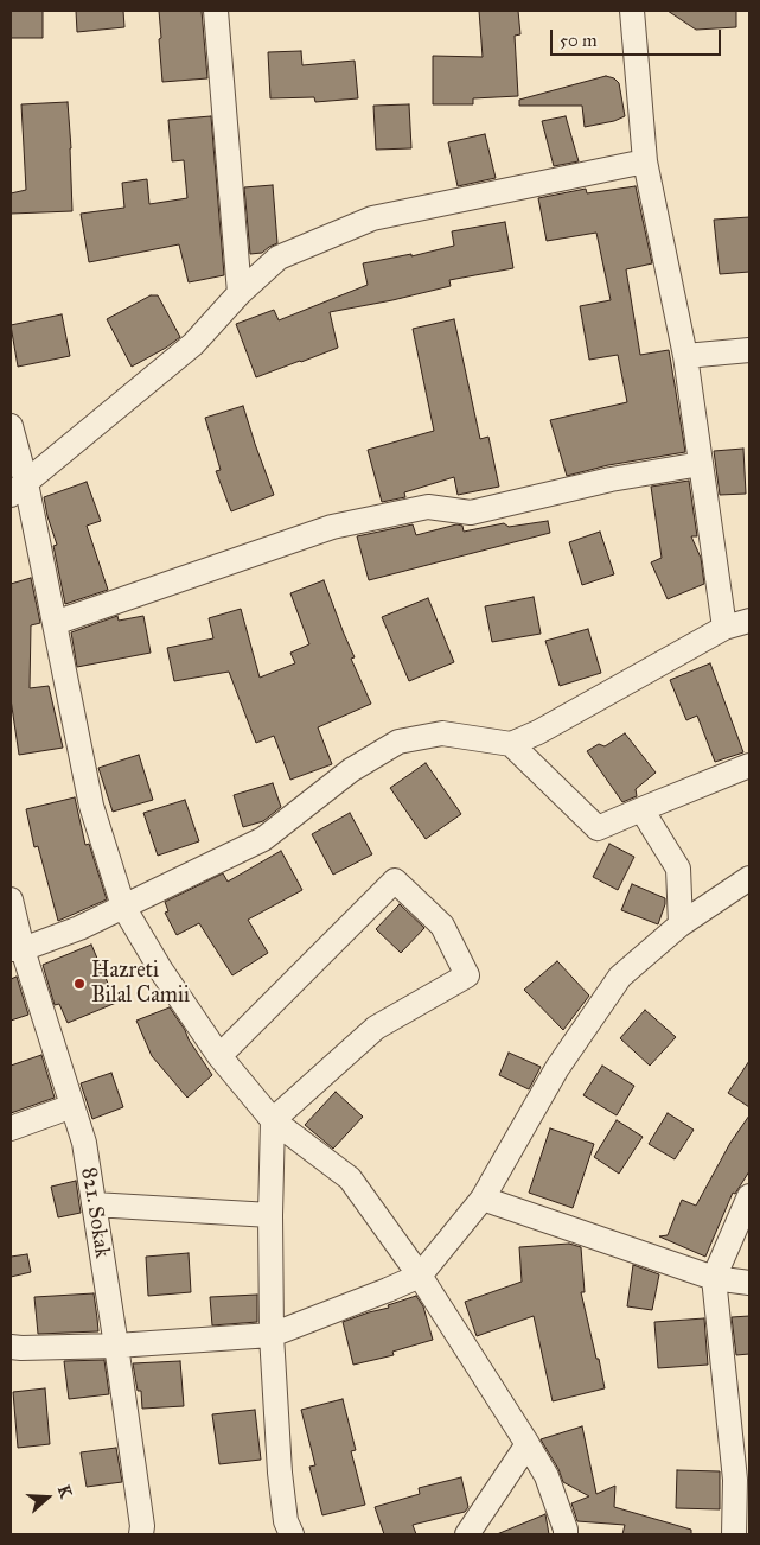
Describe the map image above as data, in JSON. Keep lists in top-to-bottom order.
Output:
{
  "streets": {
    "street": ["821. Sokak"]
  },
  "places": ["Hazreti Bilal Camii"],
  "scale_bar": "50 m",
  "north": "right"
}
